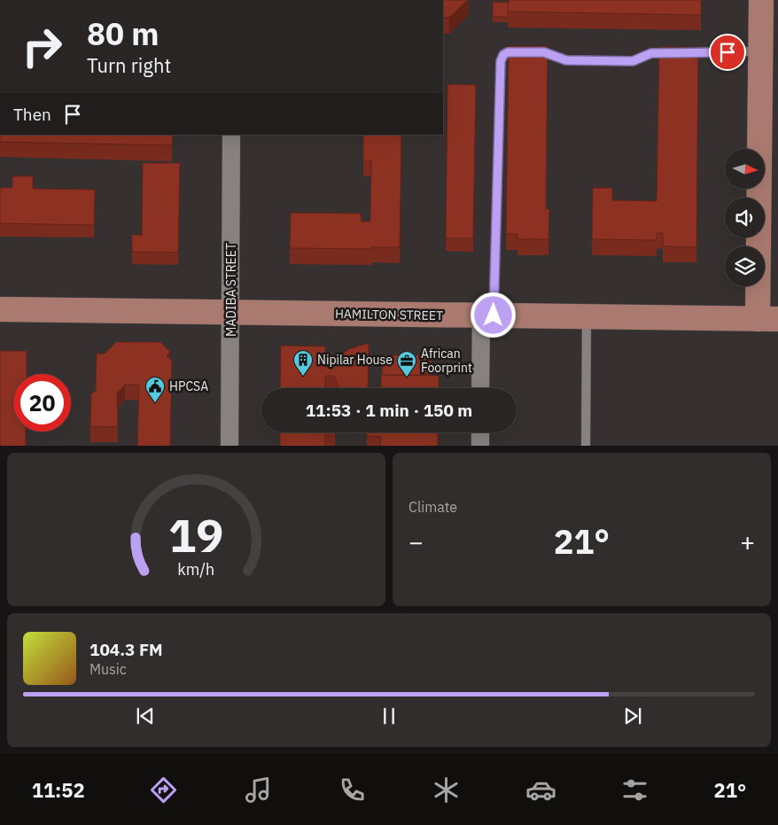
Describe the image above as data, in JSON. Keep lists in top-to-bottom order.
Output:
{
  "streets": {
    "main road": ["HAMILTON STREET"],
    "street": ["MADIBA STREET"]
  },
  "crossings": [
    ["MADIBA STREET", "HAMILTON STREET"]
  ],
  "places": {
    "building": ["Nipilar House"],
    "office": ["African Foorprint"],
    "public building": ["HPCSA"]
  },
  "north": "right",
  "page": {
    "turn": ["80 m", "Turn right"],
    "then": "Then",
    "limit": "20",
    "trip": "11:53 · 1 min · 150 m",
    "tile": "Climate",
    "heat": ["−", "21°", "+"],
    "song": ["104.3 FM", "Music"],
    "tabs": ["11:52", "21°"],
    "gauge": ["19", "km/h"]
  }
}
